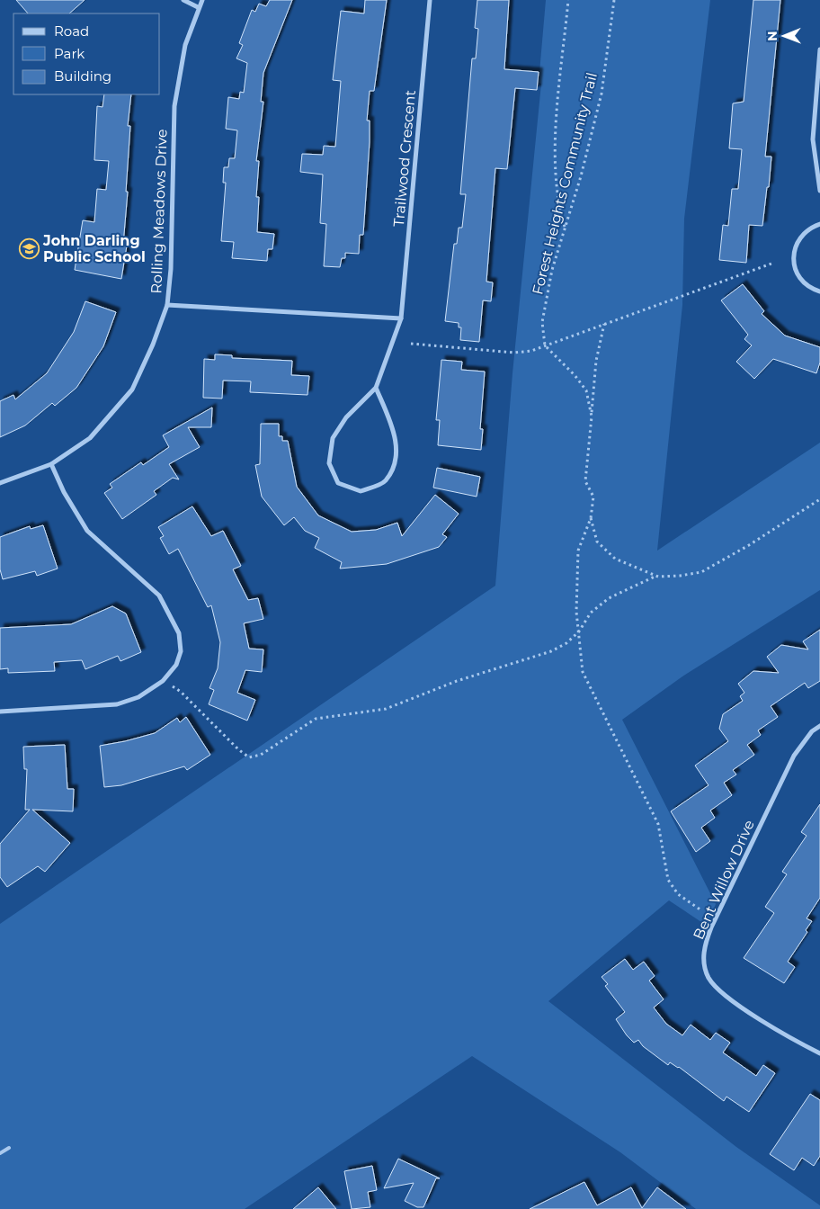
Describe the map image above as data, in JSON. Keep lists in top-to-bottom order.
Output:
{
  "streets": {
    "street": ["Trailwood Crescent", "Rolling Meadows Drive", "Bent Willow Drive"],
    "path": ["Forest Heights Community Trail"]
  },
  "places": {
    "school or university": ["John Darling Public School"]
  },
  "legend": ["Road", "Park", "Building"],
  "north": "left"
}
